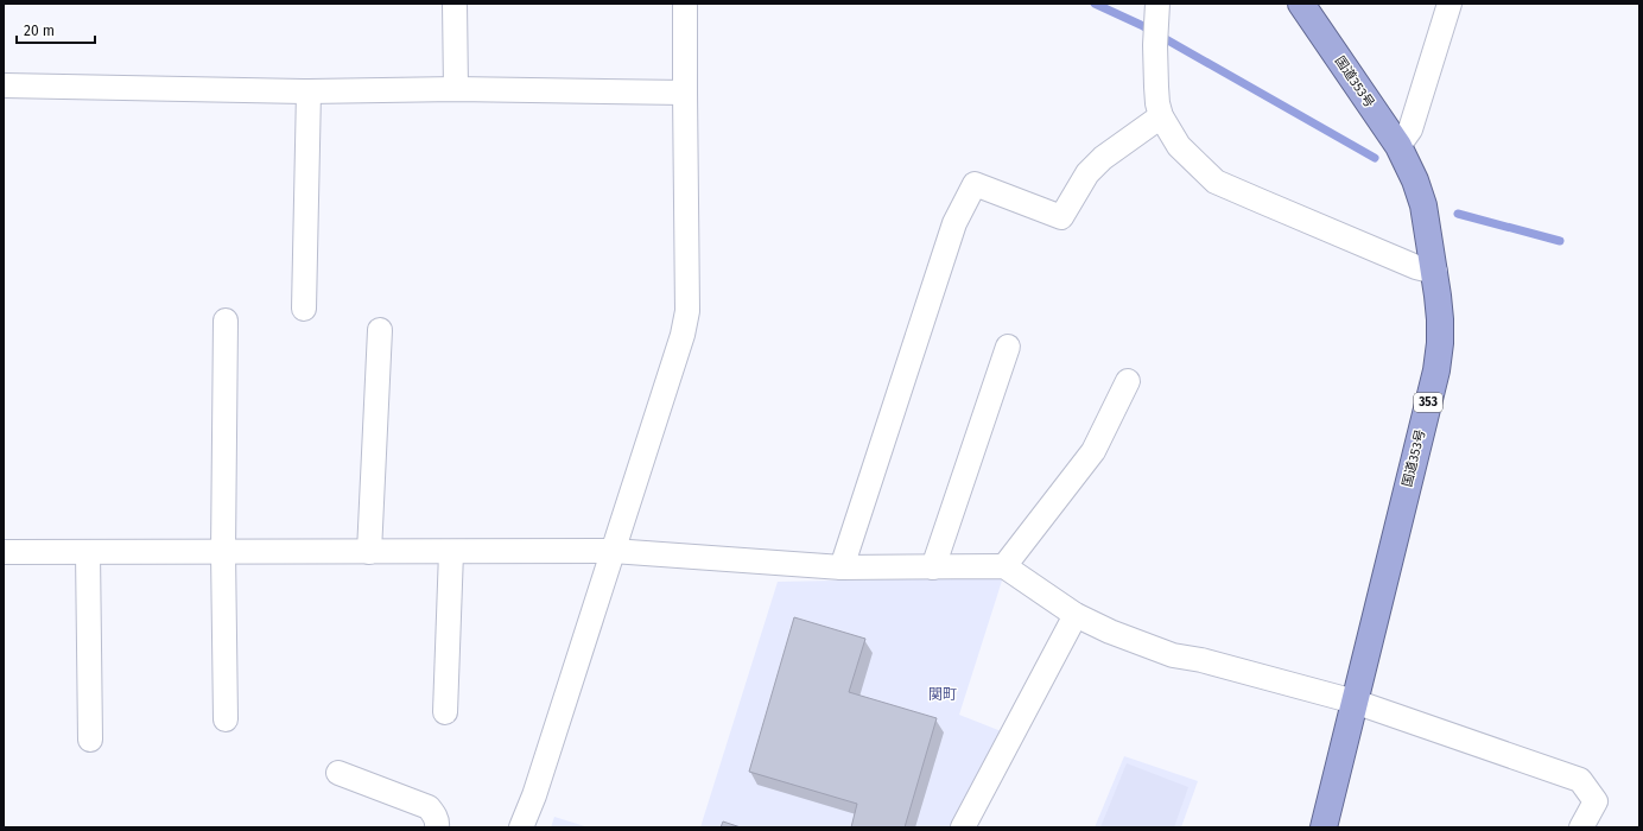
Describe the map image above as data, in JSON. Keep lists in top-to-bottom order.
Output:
{
  "streets": {
    "highway": ["国道353号", "353"]
  },
  "districts": ["関町"],
  "scale_bar": "20 m"
}
